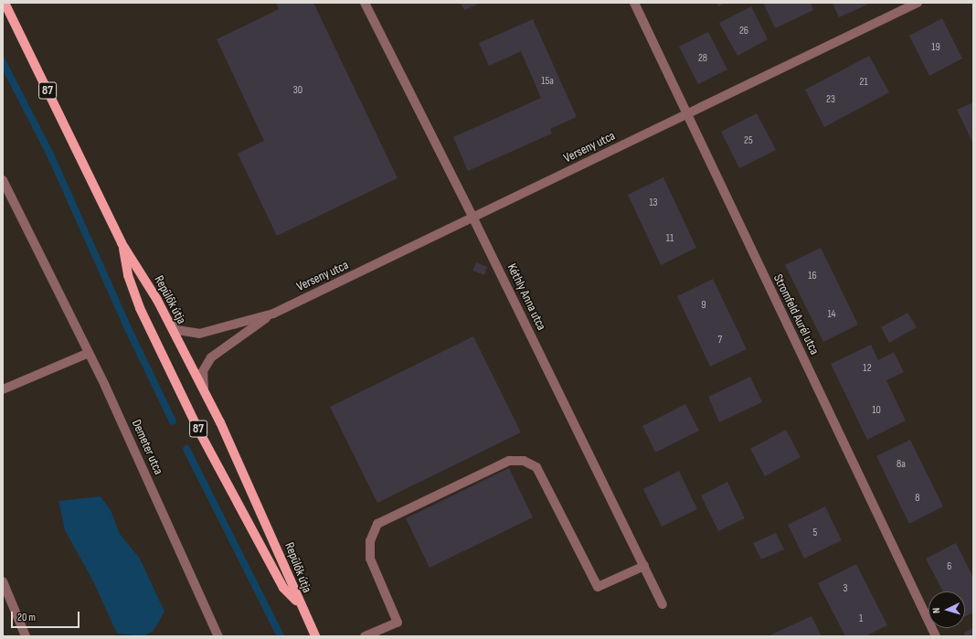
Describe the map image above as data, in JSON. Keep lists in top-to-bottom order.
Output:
{
  "streets": {
    "main road": ["87", "Repülők útja"],
    "street": [
      "Verseny utca",
      "Kéthly Anna utca",
      "Stromfeld Aurél utca",
      "Demeter utca"
    ]
  },
  "crossings": [
    ["87", "Repülők útja"],
    ["Verseny utca", "Kéthly Anna utca"],
    ["Verseny utca", "Repülők útja"],
    ["Verseny utca", "Stromfeld Aurél utca"]
  ],
  "house_numbers": [
    "26",
    "19",
    "28",
    "15a",
    "21",
    "30",
    "23",
    "25",
    "13",
    "11",
    "16",
    "9",
    "14",
    "7",
    "12",
    "10",
    "8a",
    "8",
    "5",
    "6",
    "3",
    "1"
  ],
  "scale_bar": "20 m",
  "north": "left"
}
